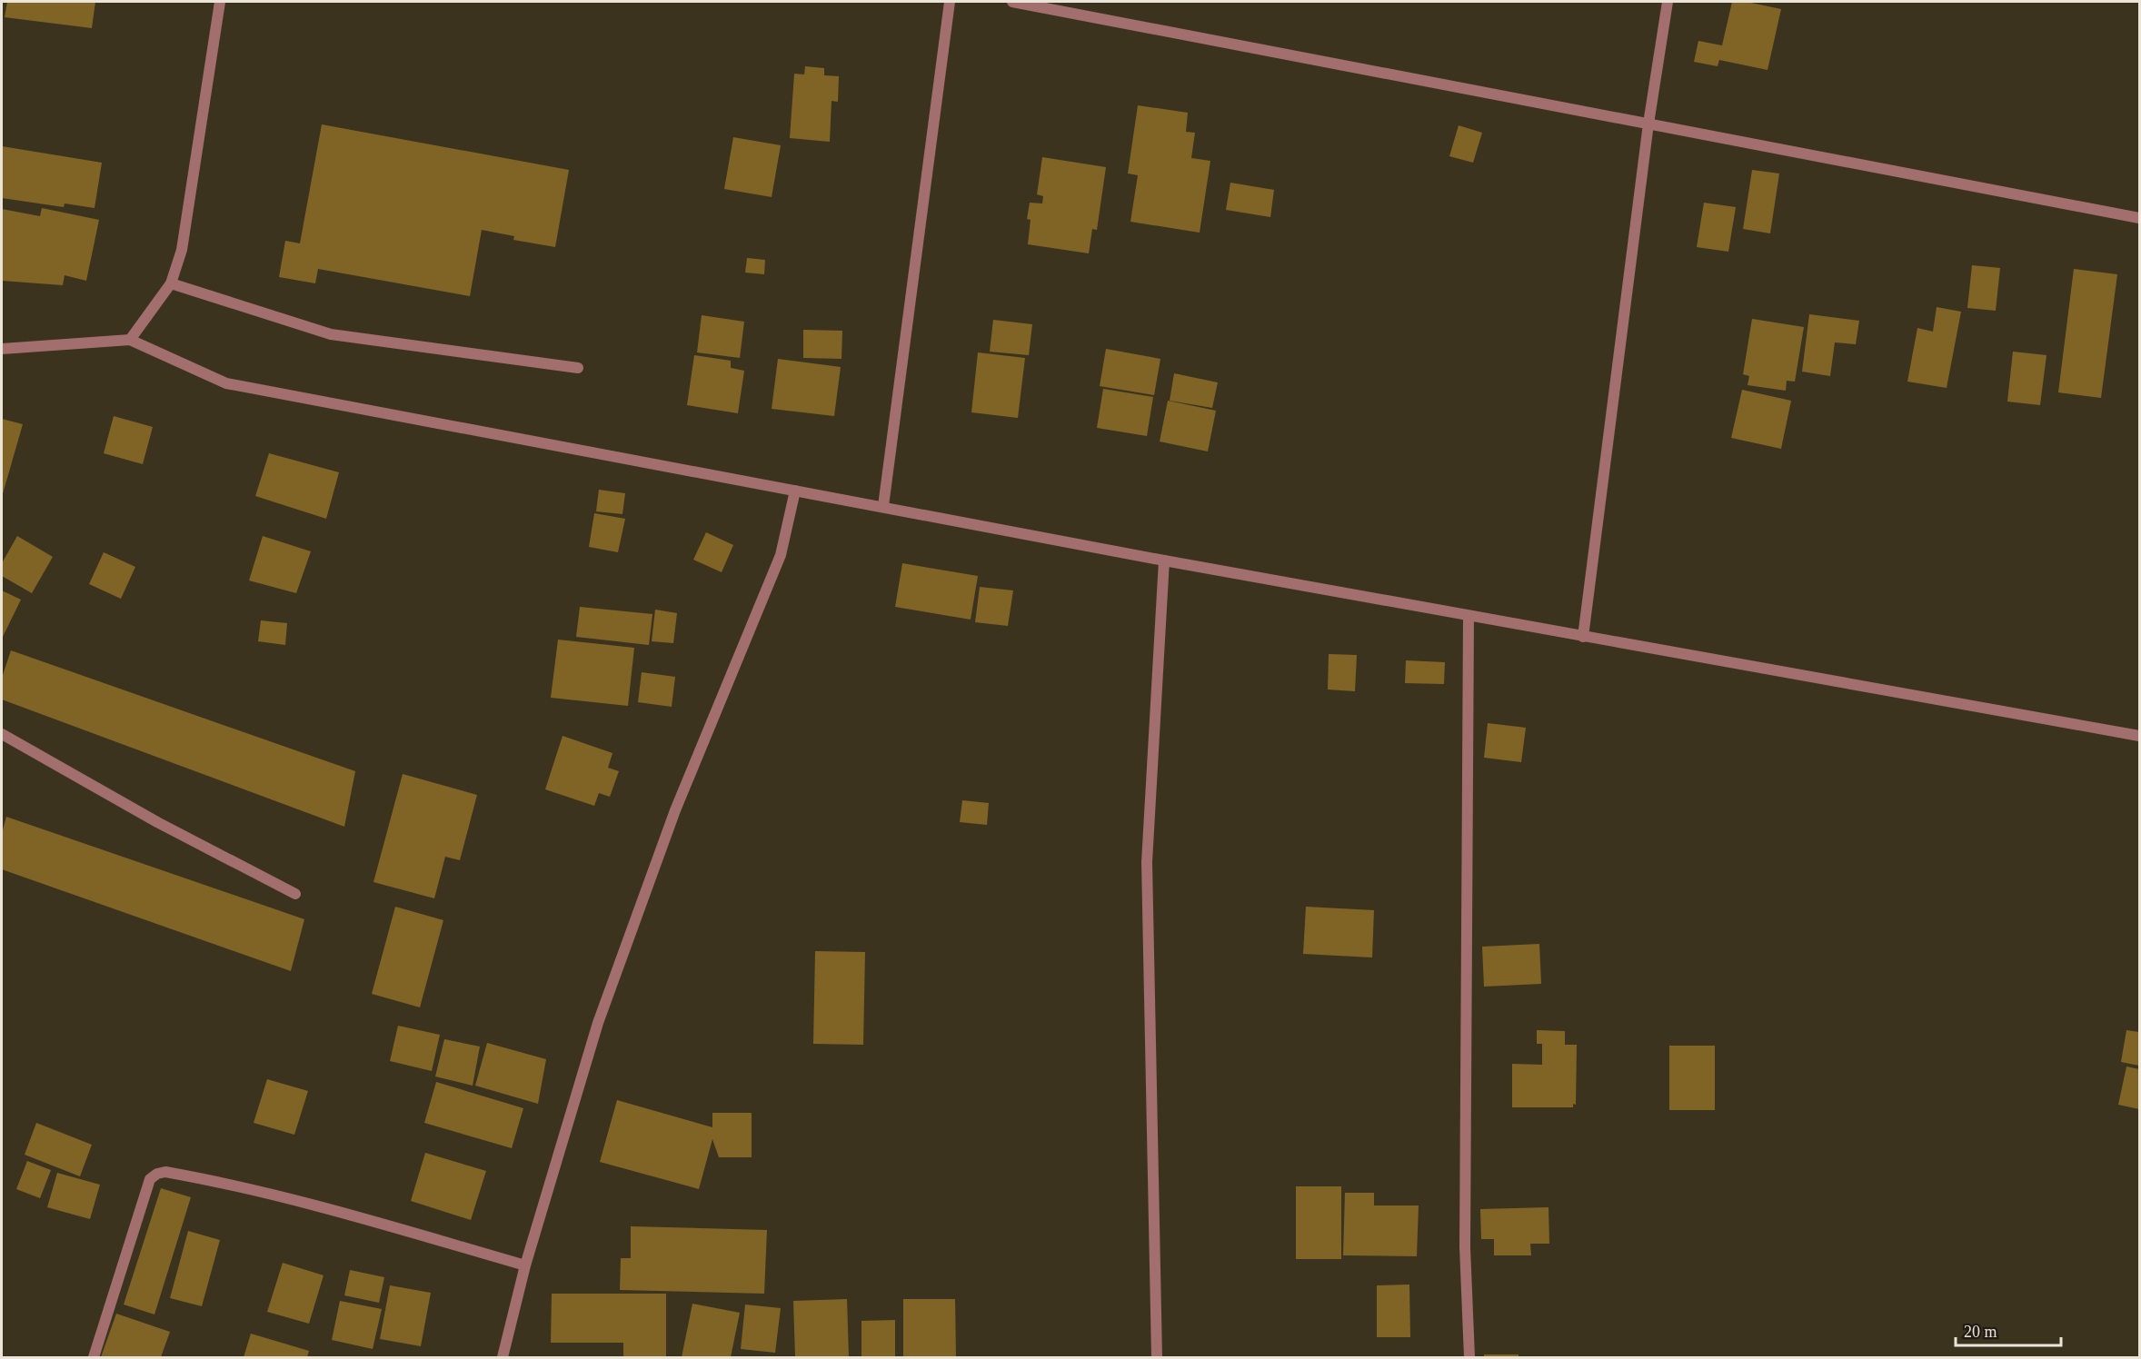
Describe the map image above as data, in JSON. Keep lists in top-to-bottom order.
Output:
{
  "scale_bar": "20 m"
}
